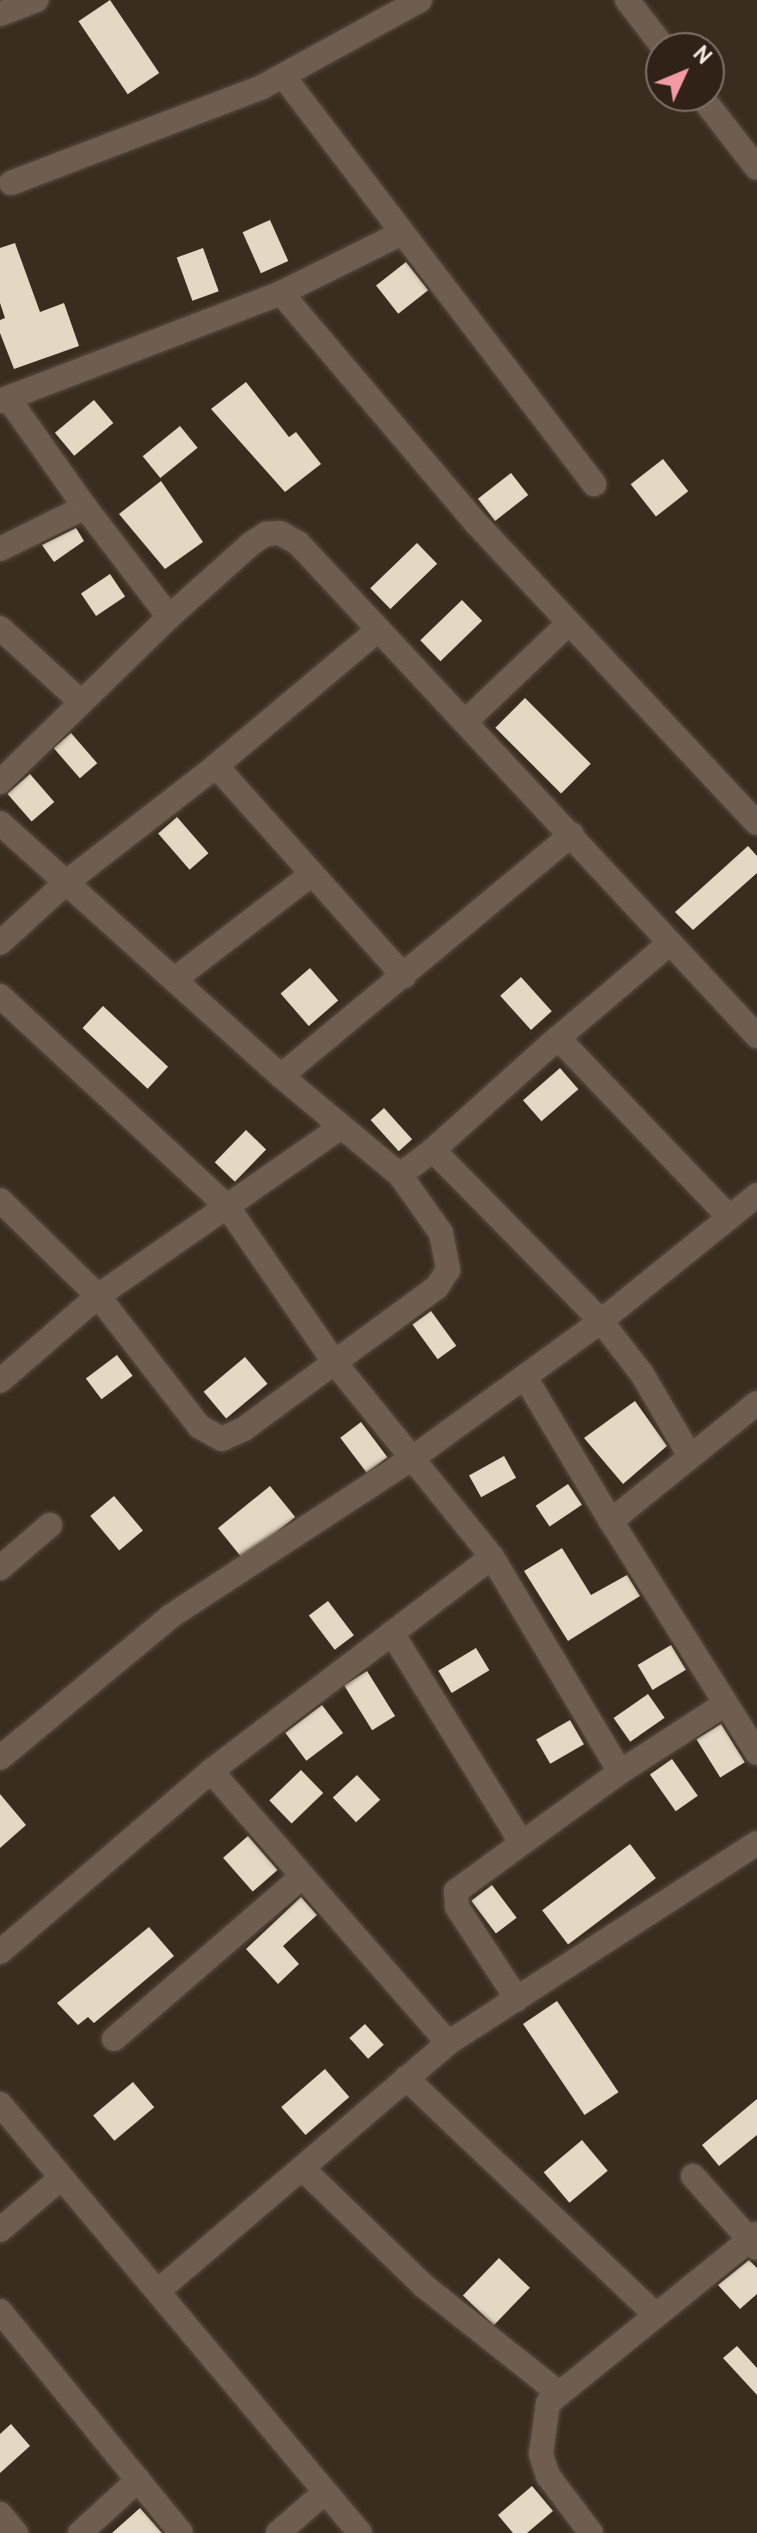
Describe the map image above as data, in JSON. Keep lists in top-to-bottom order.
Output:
{
  "north": "top right"
}
